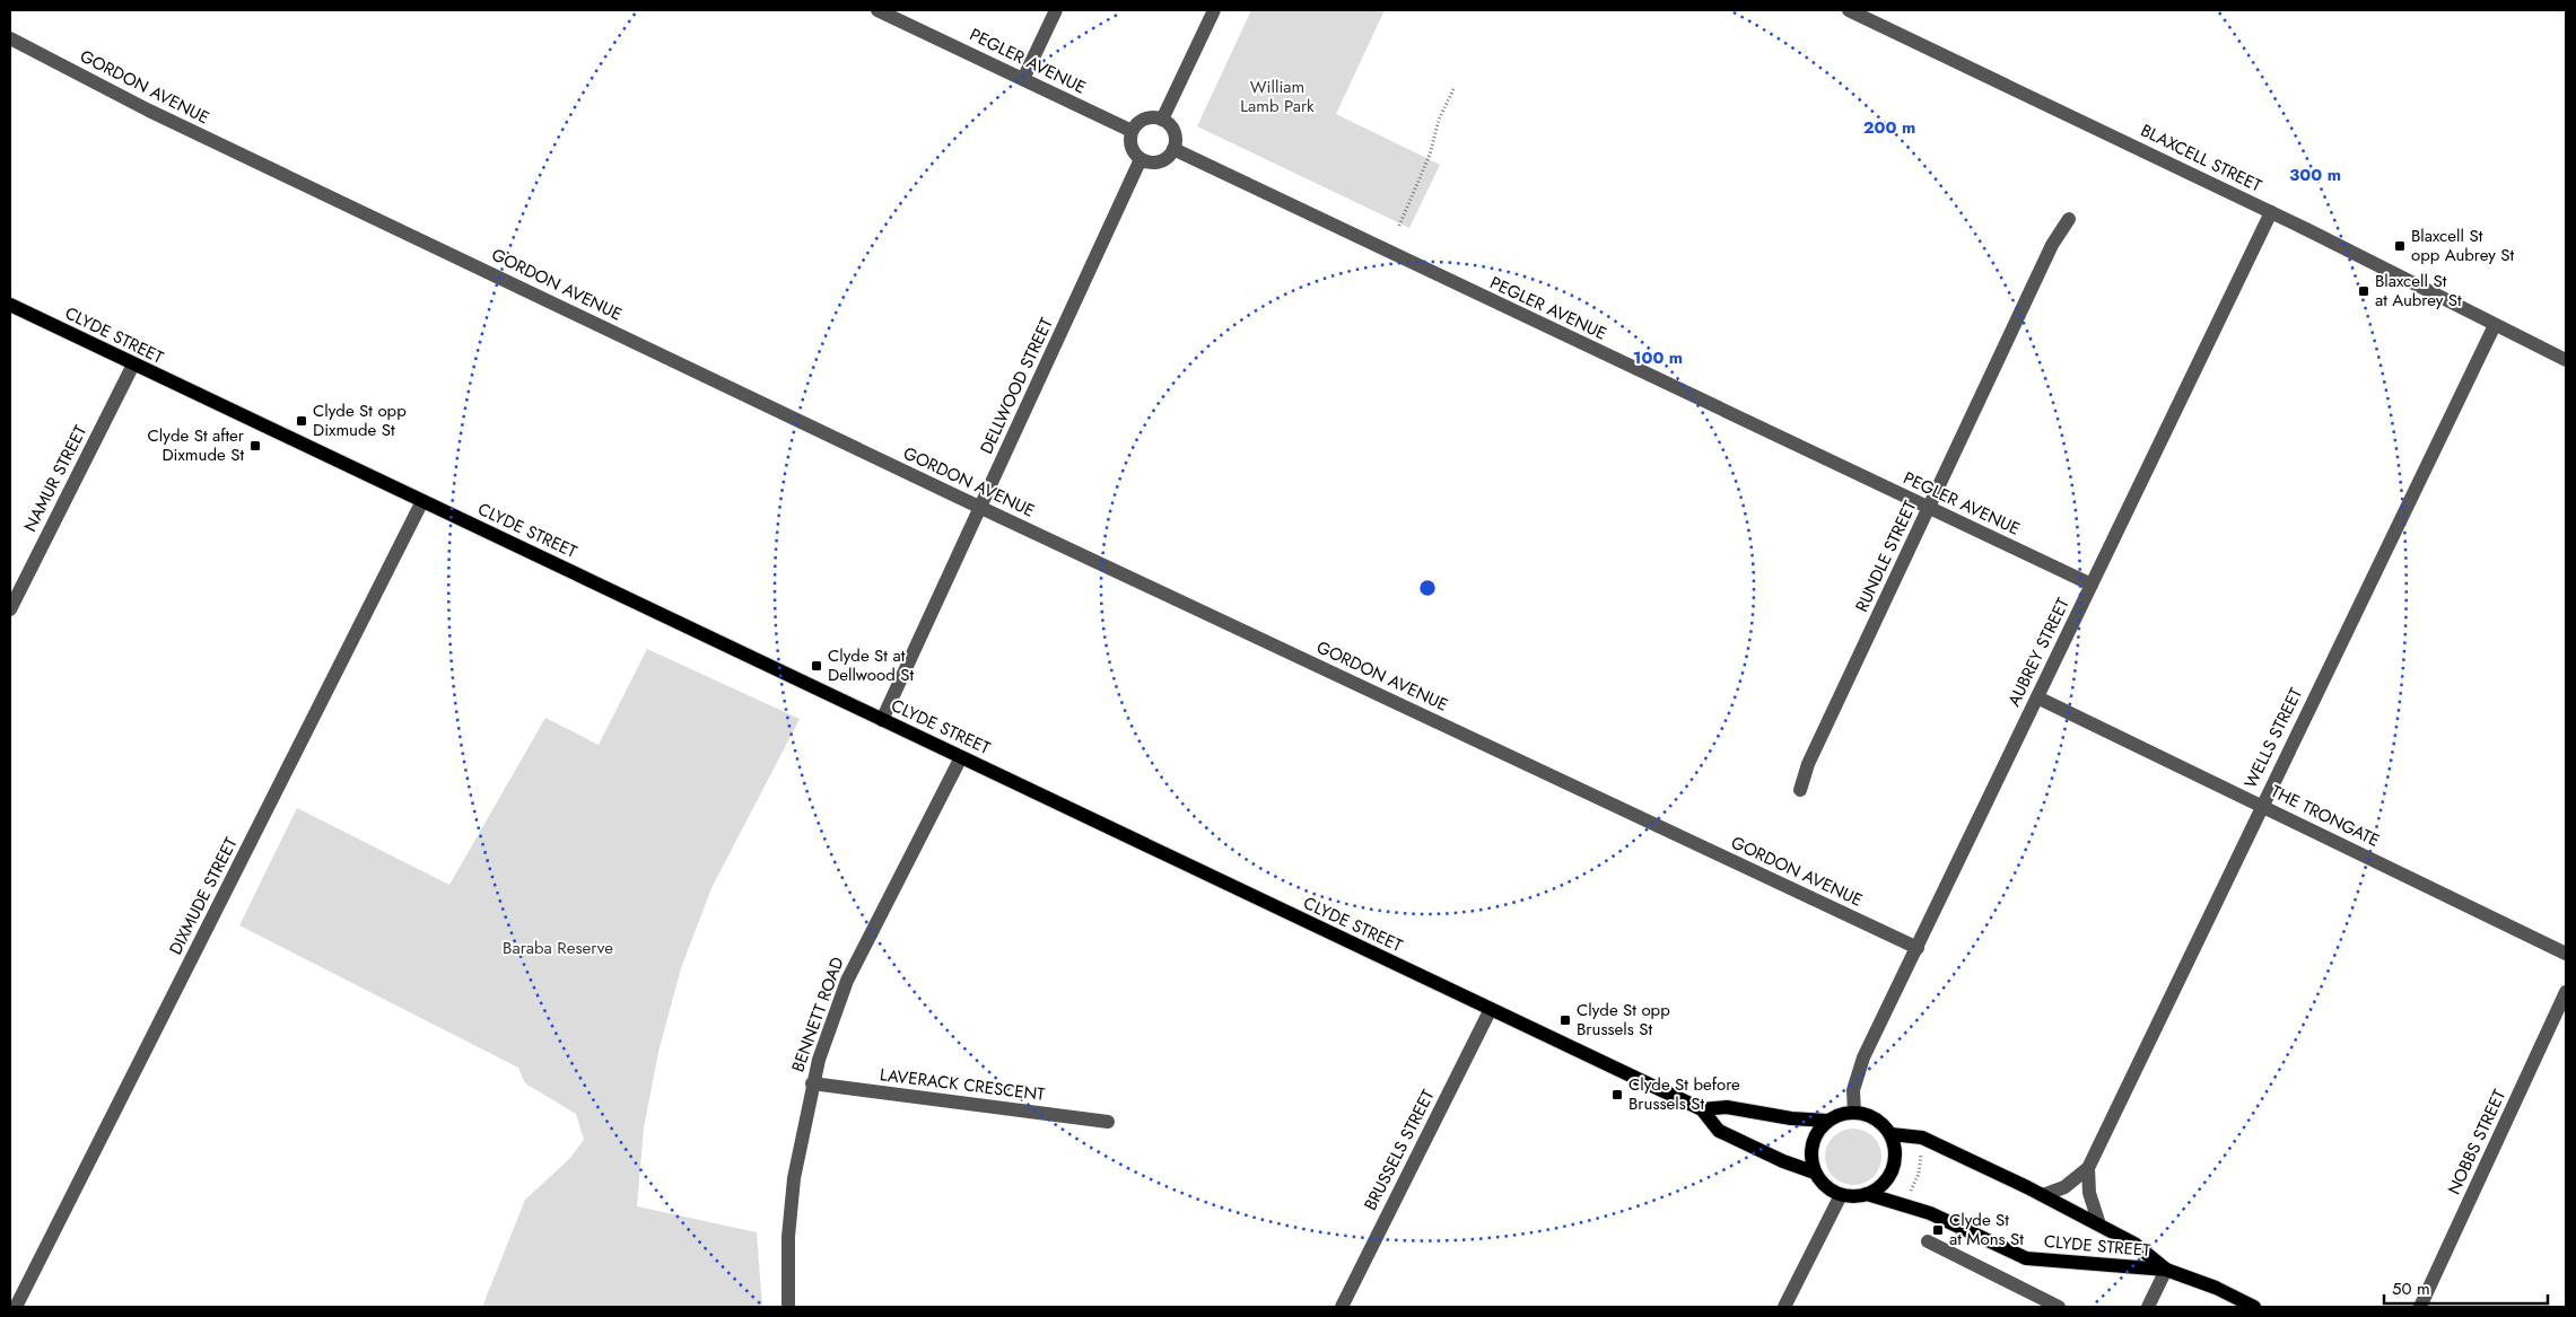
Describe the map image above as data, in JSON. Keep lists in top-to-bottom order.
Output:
{
  "streets": {
    "main road": ["CLYDE STREET"],
    "street": [
      "PEGLER AVENUE",
      "GORDON AVENUE",
      "BLAXCELL STREET",
      "DELLWOOD STREET",
      "NAMUR STREET",
      "RUNDLE STREET",
      "AUBREY STREET",
      "WELLS STREET",
      "THE TRONGATE",
      "DIXMUDE STREET",
      "BENNETT ROAD",
      "LAVERACK CRESCENT",
      "NOBBS STREET",
      "BRUSSELS STREET"
    ]
  },
  "crossings": [
    ["PEGLER AVENUE", "DELLWOOD STREET"],
    ["PEGLER AVENUE", "RUNDLE STREET"],
    ["PEGLER AVENUE", "AUBREY STREET"],
    ["GORDON AVENUE", "DELLWOOD STREET"],
    ["GORDON AVENUE", "AUBREY STREET"],
    ["BLAXCELL STREET", "AUBREY STREET"],
    ["BLAXCELL STREET", "WELLS STREET"],
    ["CLYDE STREET", "DELLWOOD STREET"],
    ["CLYDE STREET", "NAMUR STREET"],
    ["CLYDE STREET", "AUBREY STREET"],
    ["CLYDE STREET", "WELLS STREET"],
    ["CLYDE STREET", "DIXMUDE STREET"],
    ["CLYDE STREET", "BENNETT ROAD"],
    ["CLYDE STREET", "BRUSSELS STREET"],
    ["AUBREY STREET", "THE TRONGATE"],
    ["WELLS STREET", "THE TRONGATE"],
    ["BENNETT ROAD", "LAVERACK CRESCENT"]
  ],
  "parks": ["William Lamb Park", "Baraba Reserve"],
  "places": {
    "transit": [
      "Blaxcell St opp Aubrey St",
      "Blaxcell St at Aubrey St",
      "Clyde St opp Dixmude St",
      "Clyde St after Dixmude St",
      "Clyde St at Dellwood St",
      "Clyde St opp Brussels St",
      "Clyde St before Brussels St",
      "Clyde St at Mons St"
    ]
  },
  "scale_bar": "50 m",
  "rings": ["200 m", "300 m", "100 m"]
}
